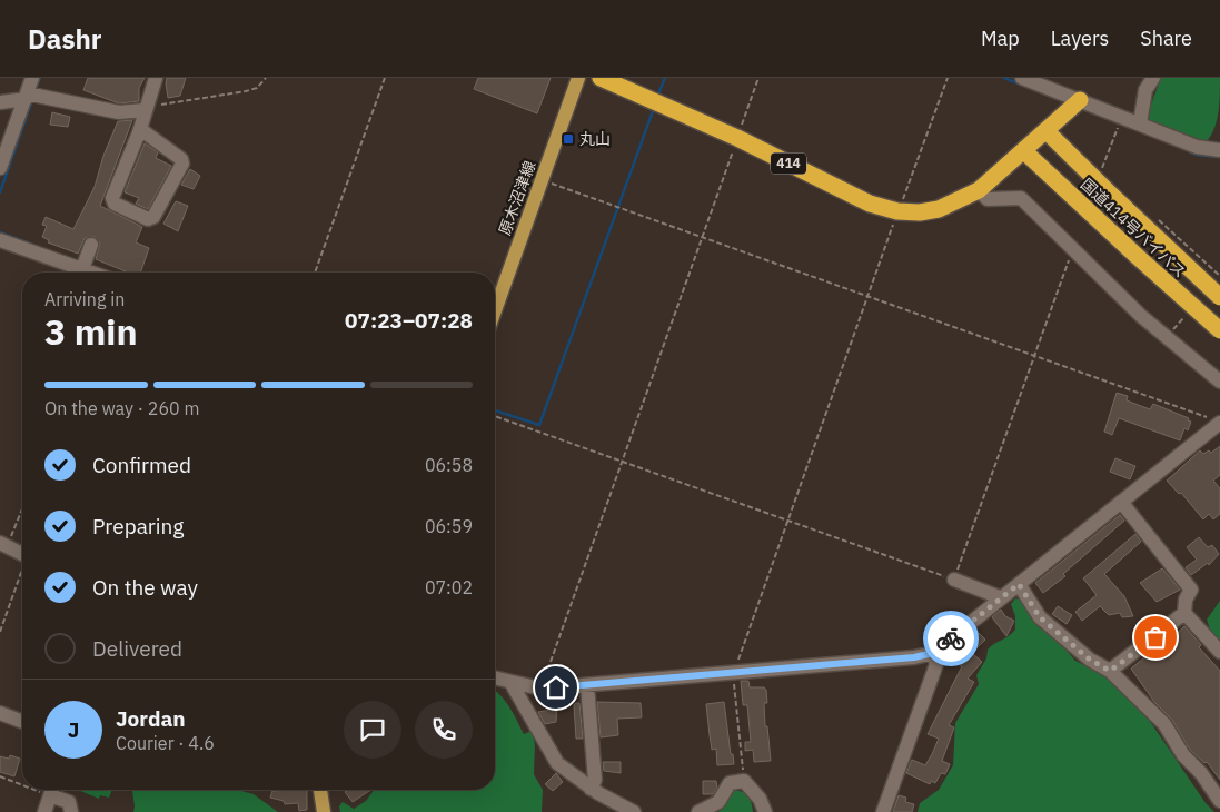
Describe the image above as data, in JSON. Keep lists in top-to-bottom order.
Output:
{
  "streets": {
    "highway": ["414", "国道414号バイパス"],
    "main road": ["原木沼津線"]
  },
  "crossings": [
    ["414", "国道414号バイパス"]
  ],
  "places": {
    "transit": ["丸山"]
  },
  "page": {
    "header": "Dashr",
    "nav": ["Map", "Layers", "Share"],
    "heading": ["3 min", "Arriving in", "07:23–07:28"],
    "panel": ["Jordan", "Courier · 4.6"],
    "bar": "On the way · 260 m",
    "list": [
      ["Confirmed", "06:58"],
      ["Preparing", "06:59"],
      ["On the way", "07:02"],
      "Delivered"
    ],
    "round": "J"
  }
}
